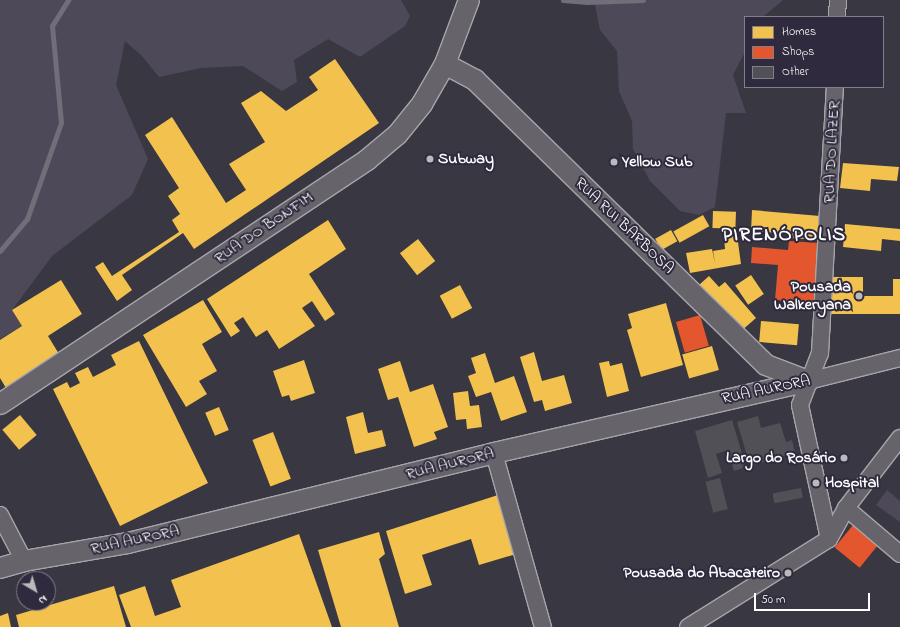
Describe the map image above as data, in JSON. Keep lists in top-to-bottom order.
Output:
{
  "streets": {
    "main road": ["RUA RUI BARBOSA", "RUA DO BONFIM", "RUA AURORA"],
    "street": ["RUA DO LAZER"]
  },
  "crossings": [
    ["RUA DO LAZER", "RUA RUI BARBOSA"],
    ["RUA DO LAZER", "RUA AURORA"],
    ["RUA RUI BARBOSA", "RUA DO BONFIM"],
    ["RUA RUI BARBOSA", "RUA AURORA"]
  ],
  "districts": ["PIRENÓPOLIS"],
  "places": [
    "Subway",
    "Yellow Sub",
    "Pousada Walkeryana",
    "Largo do Rosário",
    "Hospital",
    "Pousada do Abacateiro"
  ],
  "legend": ["Homes", "Shops", "Other"],
  "scale_bar": "50 m",
  "north": "bottom right"
}
